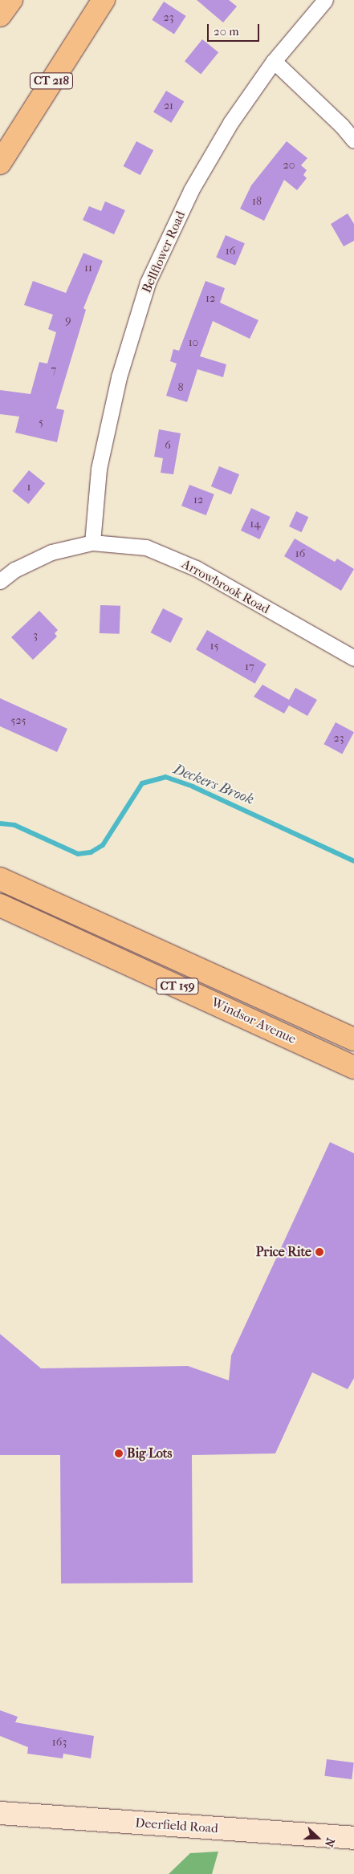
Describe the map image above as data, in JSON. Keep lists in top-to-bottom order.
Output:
{
  "streets": {
    "main road": ["CT 218", "CT 159", "Windsor Avenue"],
    "street": ["Bellflower Road", "Arrowbrook Road", "Deerfield Road"]
  },
  "crossings": [
    ["Bellflower Road", "Arrowbrook Road"]
  ],
  "water": ["Deckers Brook"],
  "places": ["Price Rite", "Big Lots"],
  "house_numbers": [
    "23",
    "21",
    "20",
    "18",
    "16",
    "11",
    "12",
    "9",
    "10",
    "7",
    "8",
    "5",
    "6",
    "1",
    "12",
    "14",
    "16",
    "3",
    "15",
    "17",
    "525",
    "23",
    "163"
  ],
  "scale_bar": "20 m",
  "north": "right"
}
